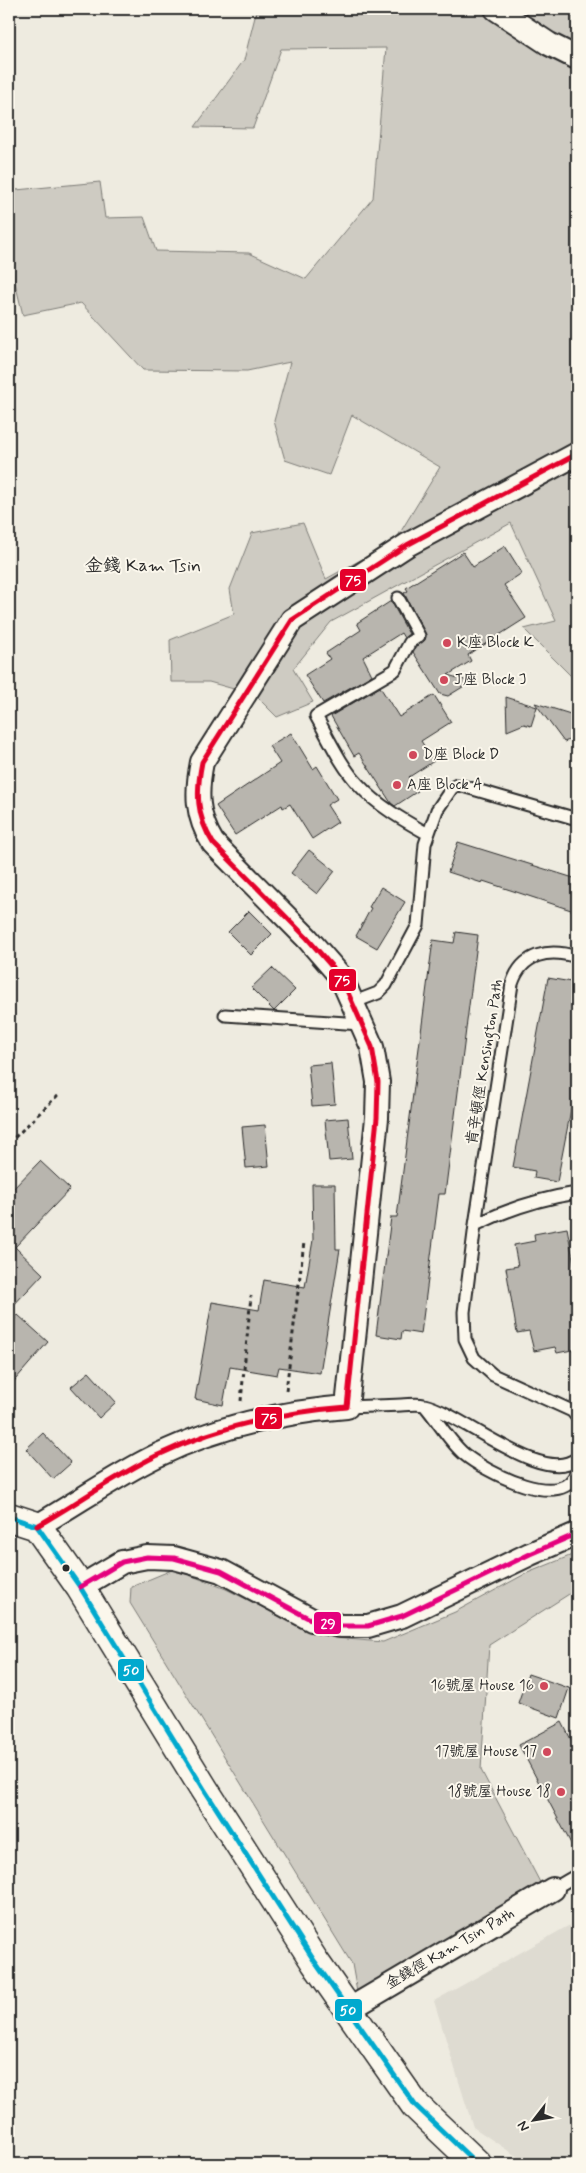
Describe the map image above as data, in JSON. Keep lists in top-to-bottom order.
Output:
{
  "streets": {
    "street": ["金錢徑 Kam Tsin Path"],
    "lane": ["肯辛頓徑 Kensington Path"]
  },
  "districts": ["金錢 Kam Tsin"],
  "places": [
    "K座 Block K",
    "J座 Block J",
    "D座 Block D",
    "A座 Block A",
    "16號屋 House 16",
    "17號屋 House 17",
    "18號屋 House 18"
  ],
  "lines": ["transit line 75", "transit line 50", "transit line 29"],
  "north": "bottom left"
}
